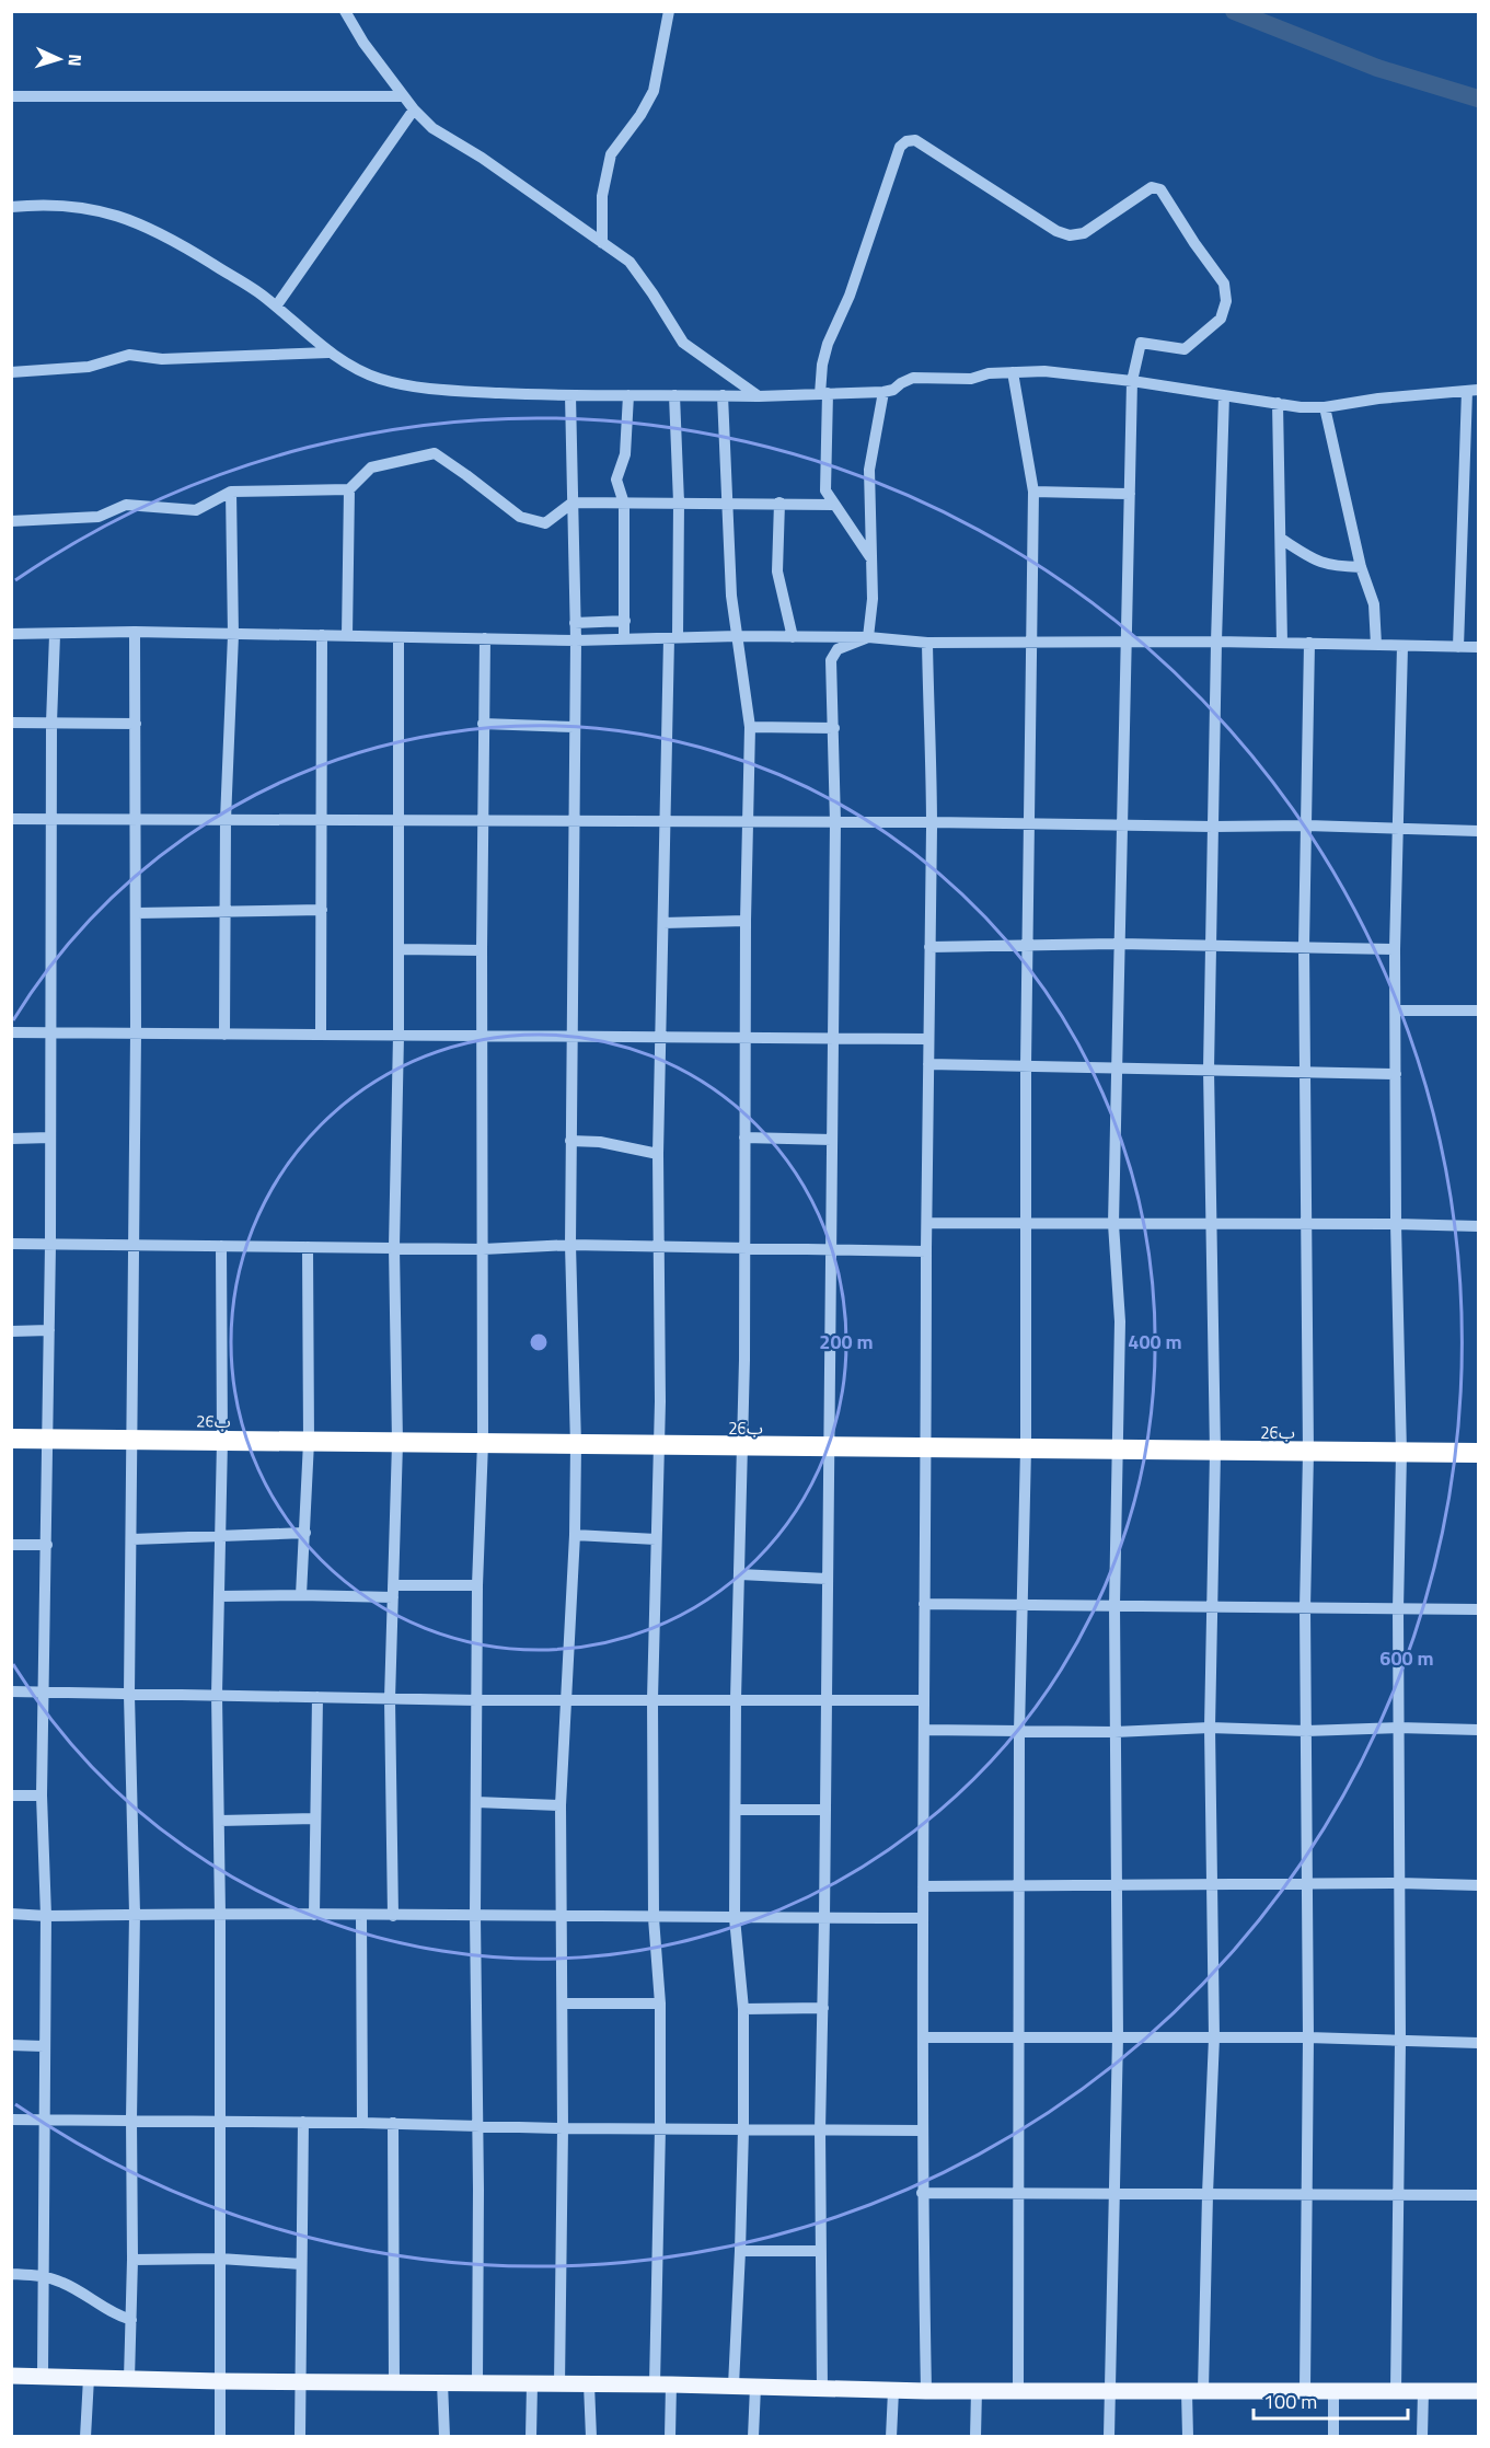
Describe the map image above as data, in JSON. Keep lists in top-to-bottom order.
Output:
{
  "streets": {
    "highway": ["26ب"]
  },
  "scale_bar": "100 m",
  "north": "right",
  "rings": ["200 m", "400 m", "600 m"]
}
